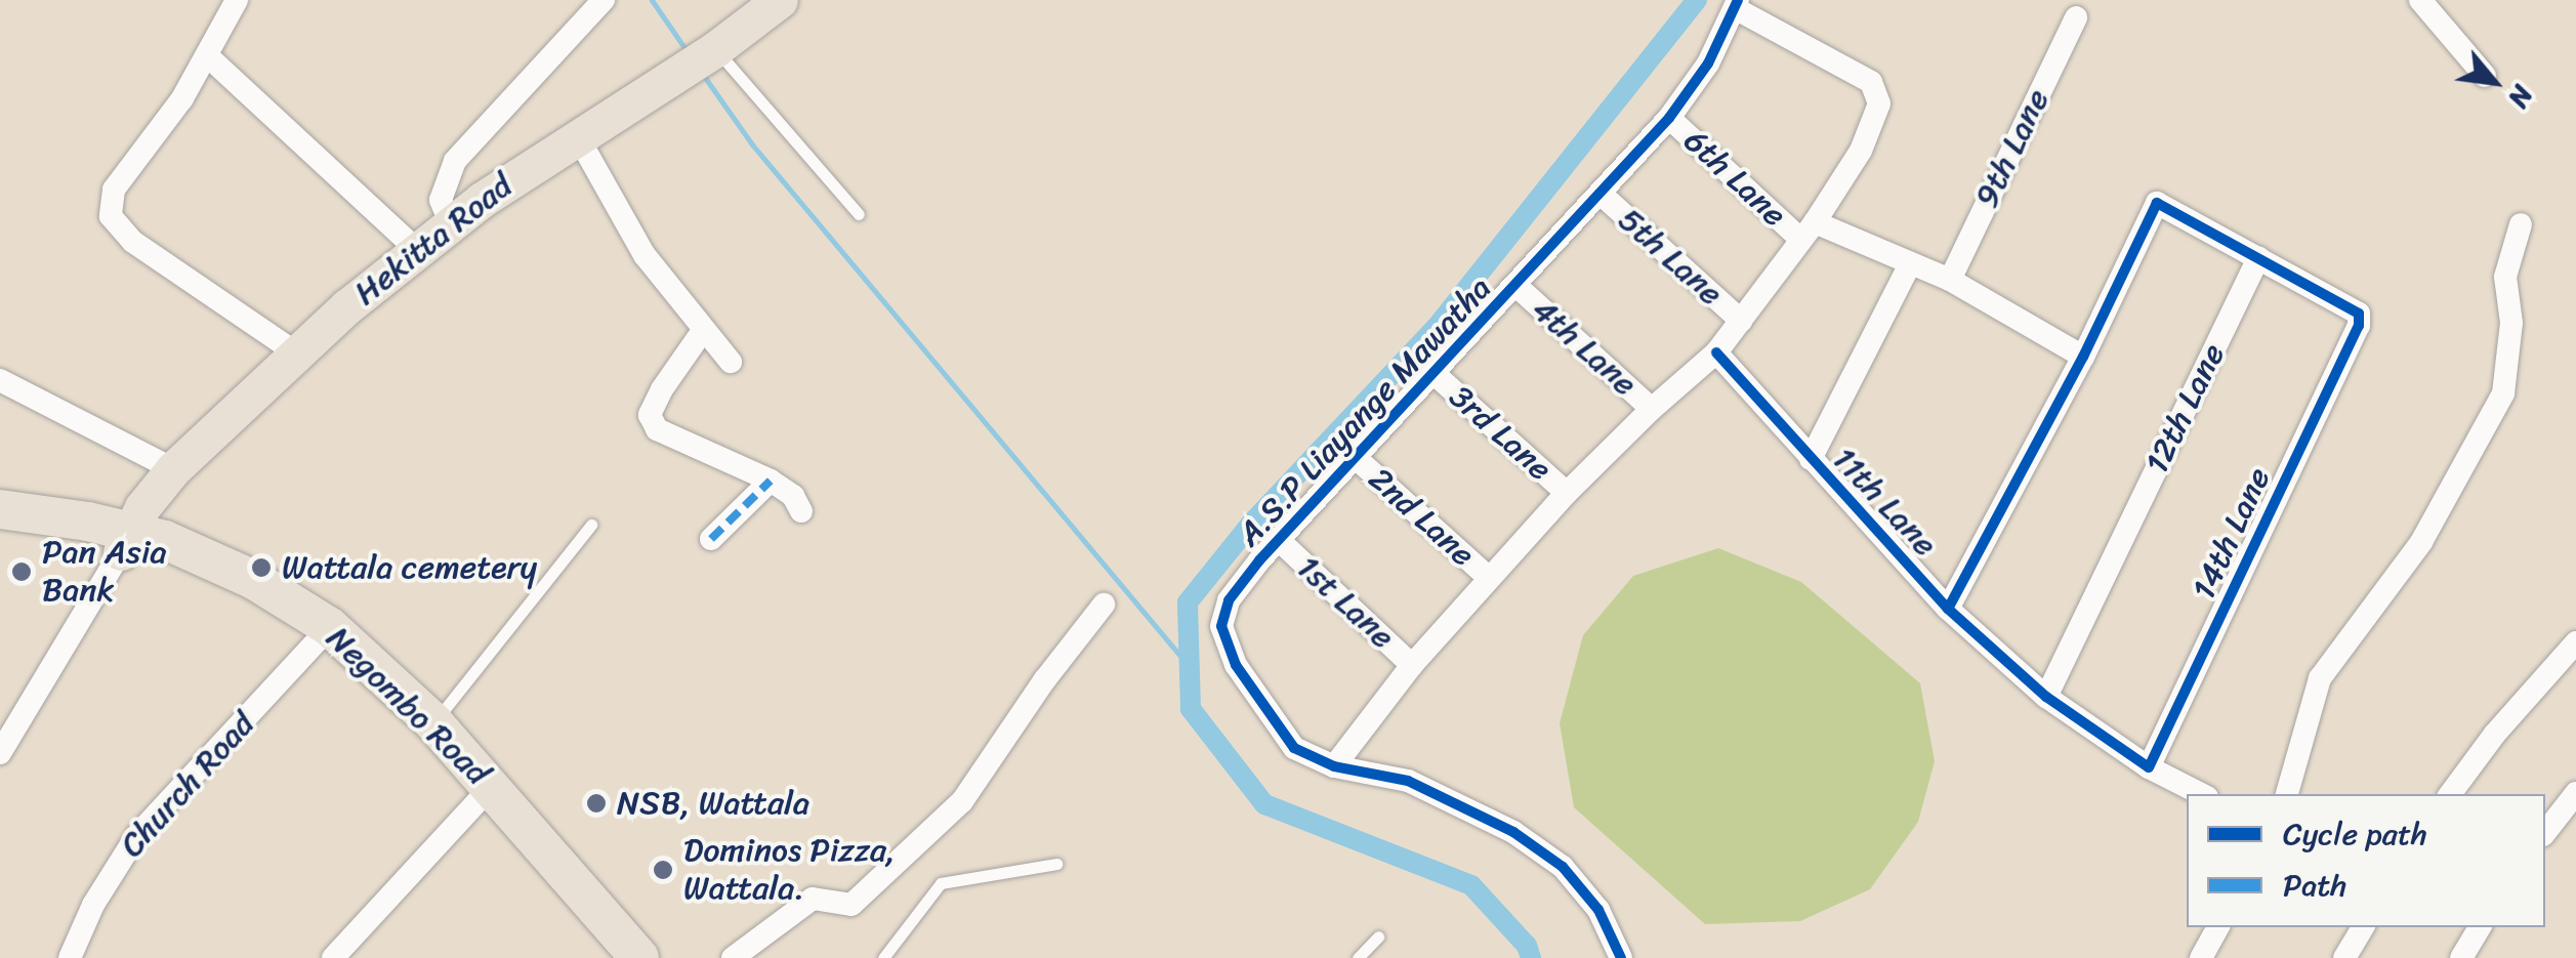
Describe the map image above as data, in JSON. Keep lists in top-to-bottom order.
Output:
{
  "streets": {
    "highway": ["Negombo Road"],
    "main road": ["Hekitta Road"],
    "street": [
      "9th Lane",
      "6th Lane",
      "5th Lane",
      "4th Lane",
      "12th Lane",
      "A.S.P Liayange Mawatha",
      "3rd Lane",
      "11th Lane",
      "2nd Lane",
      "14th Lane",
      "1st Lane",
      "Church Road"
    ]
  },
  "crossings": [
    ["6th Lane", "A.S.P Liayange Mawatha"],
    ["Hekitta Road", "Negombo Road"],
    ["5th Lane", "A.S.P Liayange Mawatha"],
    ["4th Lane", "A.S.P Liayange Mawatha"],
    ["12th Lane", "14th Lane"],
    ["A.S.P Liayange Mawatha", "3rd Lane"],
    ["A.S.P Liayange Mawatha", "2nd Lane"],
    ["A.S.P Liayange Mawatha", "1st Lane"],
    ["Negombo Road", "Church Road"]
  ],
  "places": [
    "Wattala cemetery",
    "Pan Asia Bank",
    "NSB, Wattala",
    "Dominos Pizza, Wattala."
  ],
  "legend": ["Cycle path", "Path"],
  "north": "bottom right"
}
